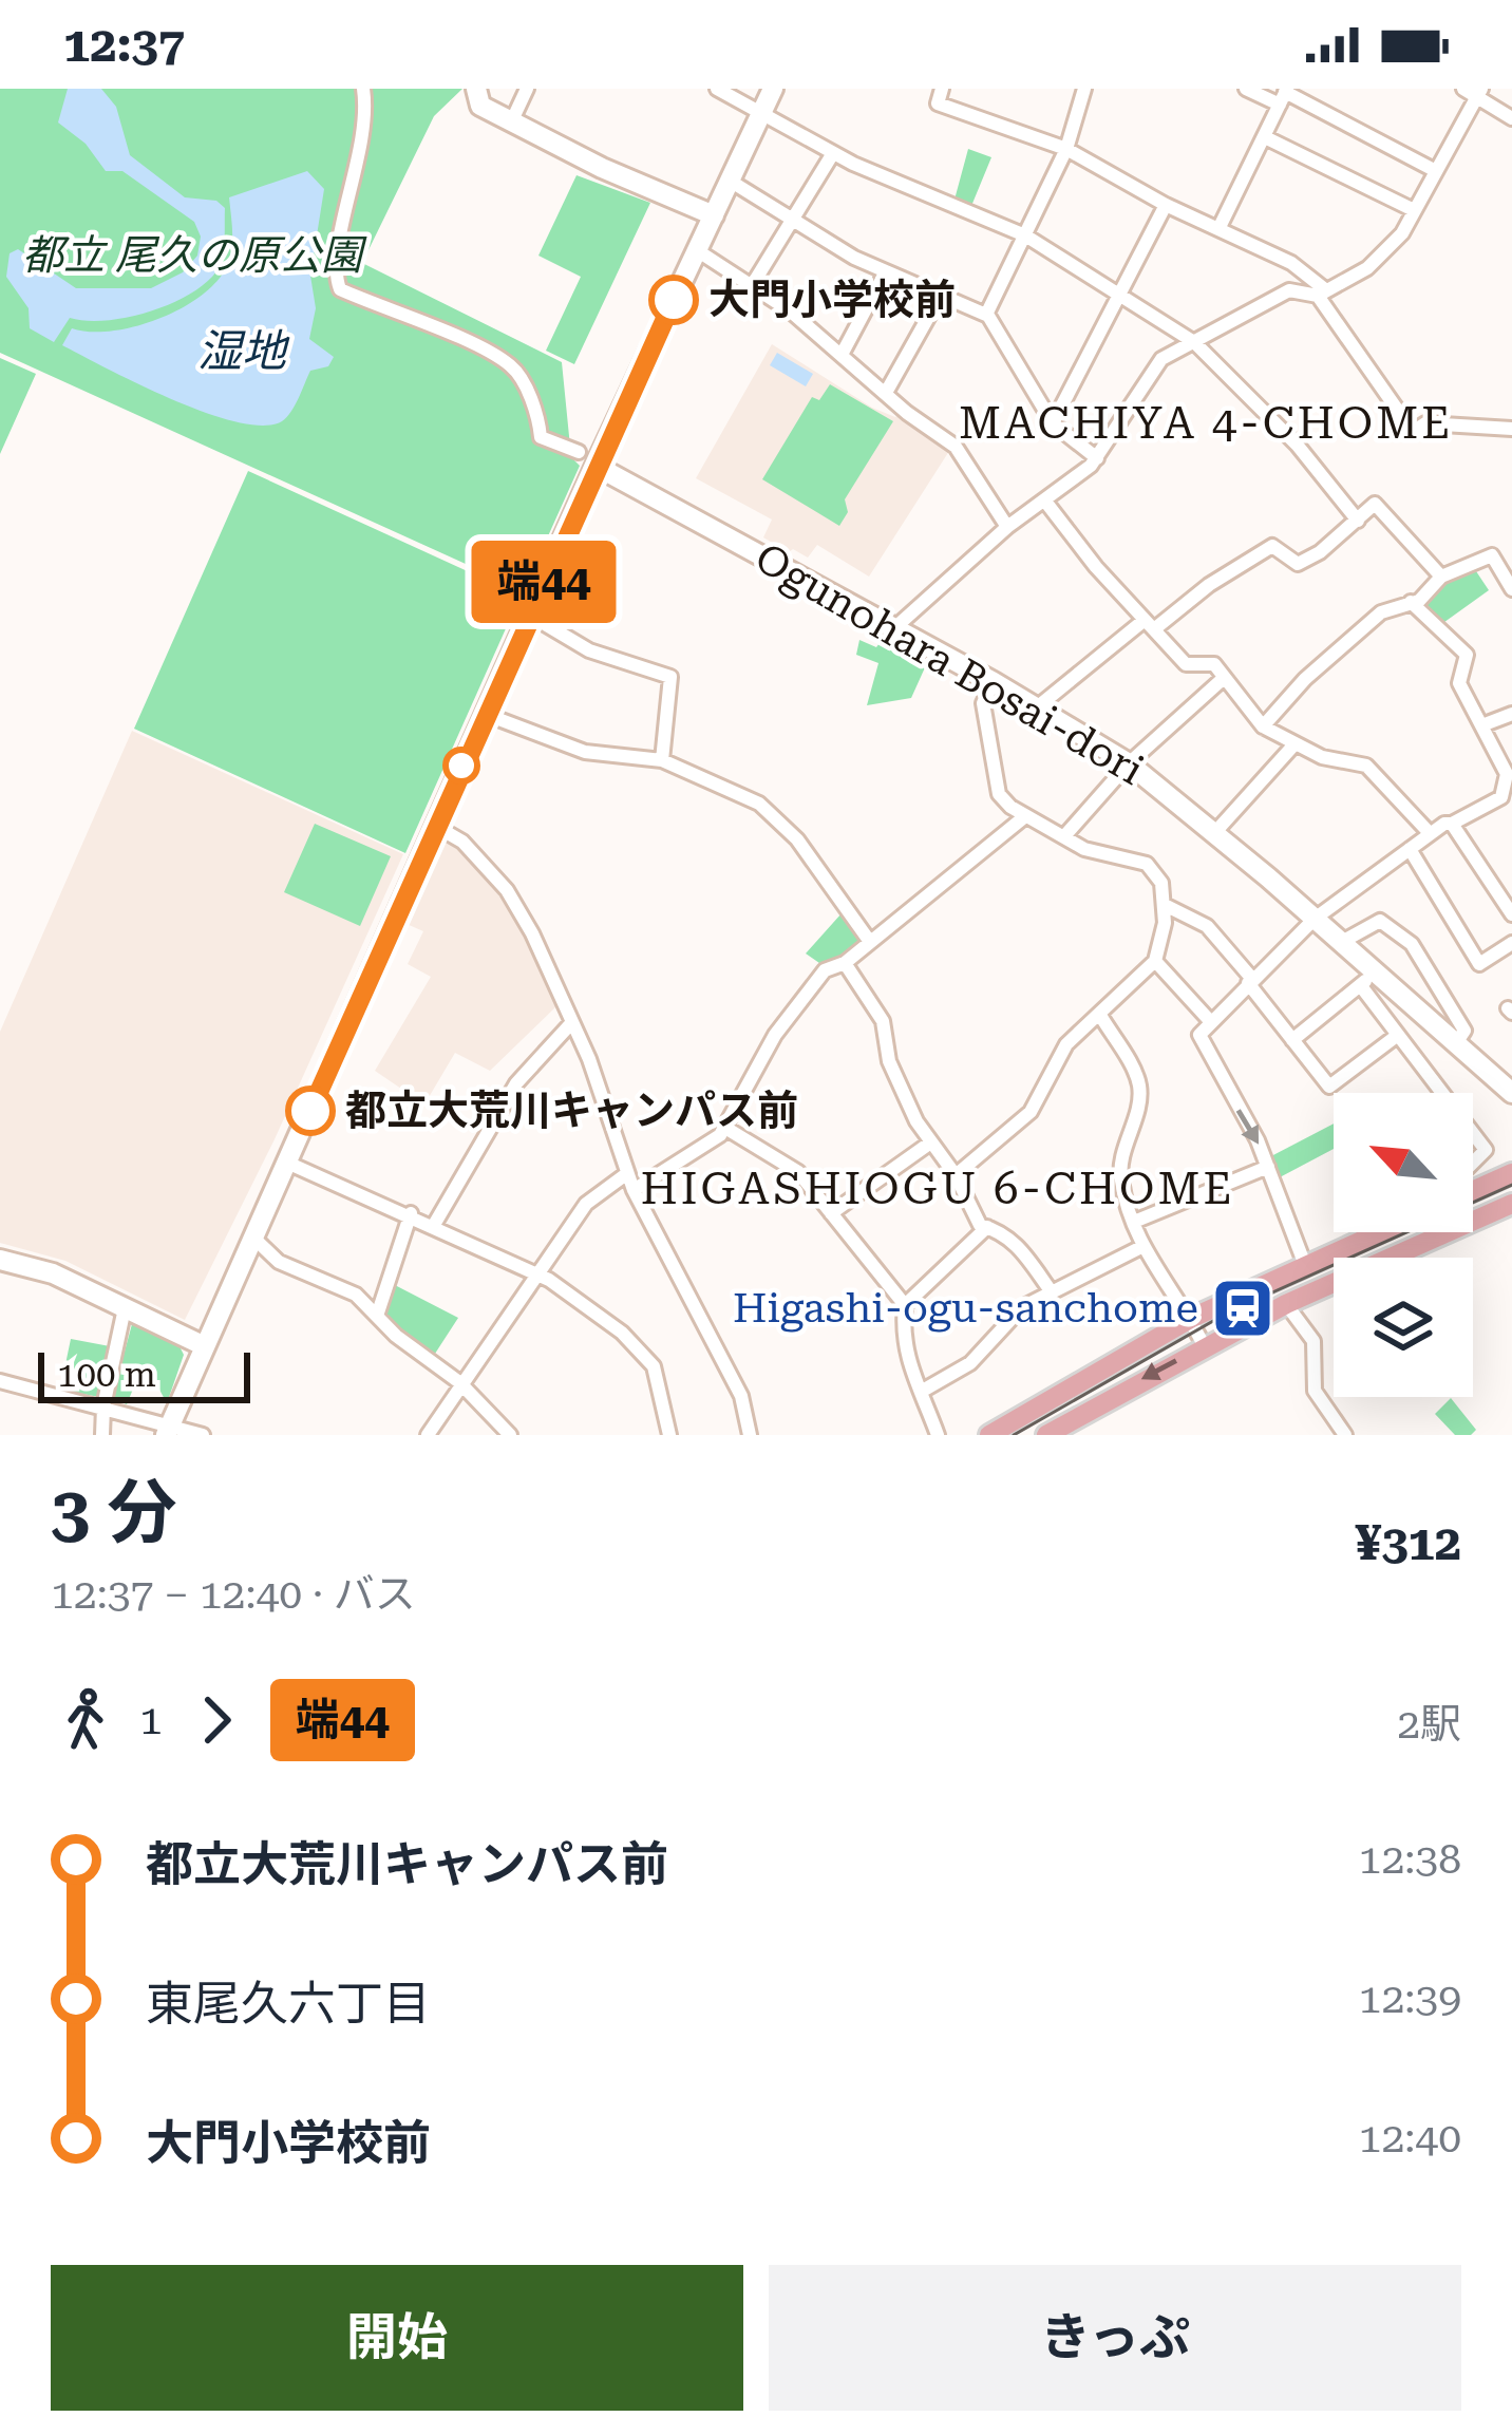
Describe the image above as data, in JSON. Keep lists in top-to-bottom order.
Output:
{
  "streets": {
    "street": ["Ogunohara Bosai-dori"]
  },
  "districts": ["MACHIYA 4-CHOME", "HIGASHIOGU 6-CHOME"],
  "water": ["湿地"],
  "parks": ["都立 尾久の原公園"],
  "places": {
    "other": ["大門小学校前", "都立大荒川キャンパス前"],
    "station": ["Higashi-ogu-sanchome"]
  },
  "lines": ["bus line 端44"],
  "scale_bar": "100 m",
  "north": "top left",
  "page": {
    "status": "12:37",
    "on_map": "端44",
    "scale": "100 m",
    "heading": ["3 分", "12:37 – 12:40 · バス", "¥312"],
    "legs": ["1", "端44", "2駅"],
    "list": [
      {
        "name": "都立大荒川キャンパス前",
        "value": "12:38"
      },
      {
        "name": "東尾久六丁目",
        "value": "12:39"
      },
      {
        "name": "大門小学校前",
        "value": "12:40"
      }
    ],
    "buttons": ["開始", "きっぷ"]
  }
}
